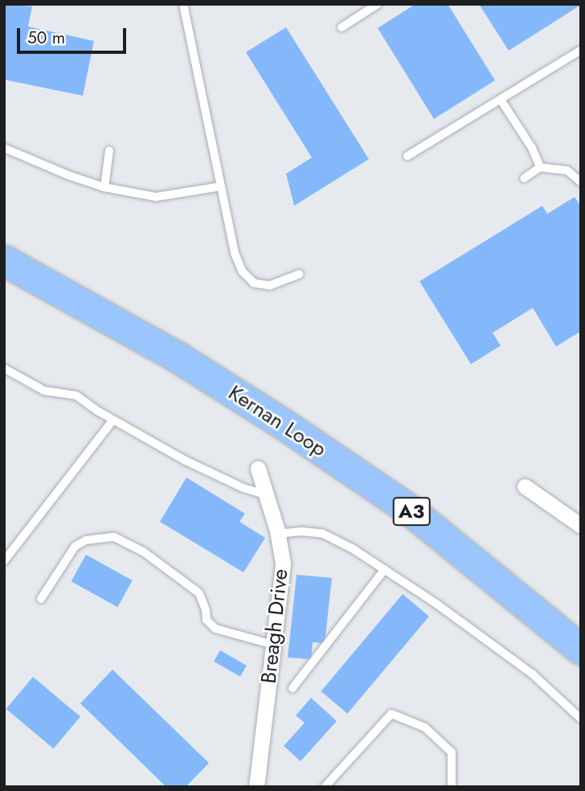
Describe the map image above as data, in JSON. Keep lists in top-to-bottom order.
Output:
{
  "streets": {
    "highway": ["Kernan Loop", "A3"],
    "street": ["Breagh Drive"]
  },
  "crossings": [
    ["Kernan Loop", "A3"]
  ],
  "scale_bar": "50 m"
}
